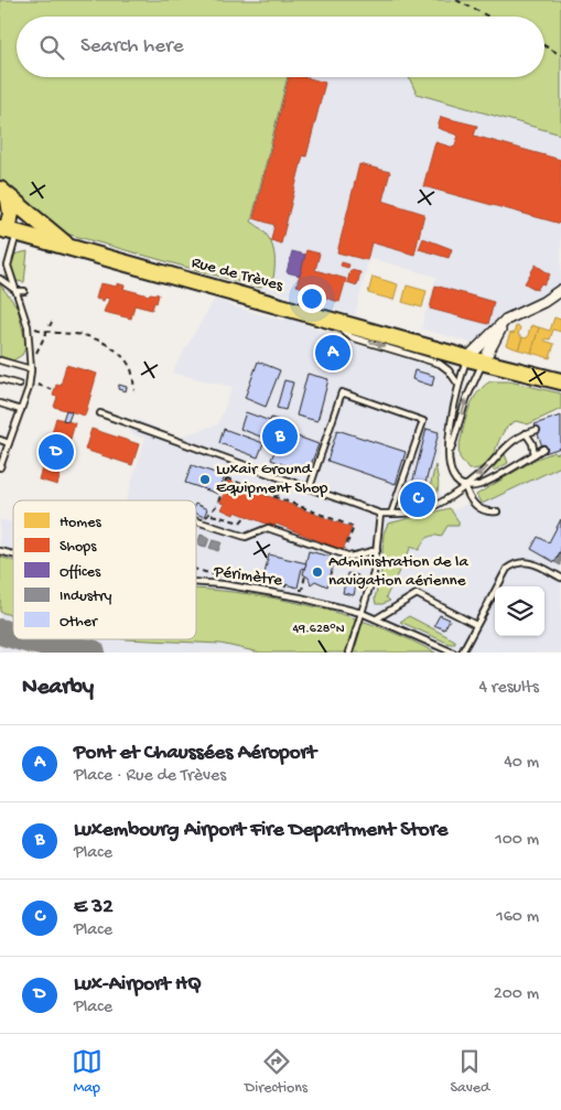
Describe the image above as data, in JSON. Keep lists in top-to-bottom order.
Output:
{
  "streets": {
    "main road": ["Rue de Trèves"],
    "lane": ["Périmètre"]
  },
  "places": ["Luxair Ground Equipment Shop", "Administration de la navigation aérienne"],
  "legend": [
    "Homes",
    "Shops",
    "Offices",
    "Industry",
    "Other"
  ],
  "page": {
    "search": "Search here",
    "pins": [
      "A",
      "B",
      "D",
      "C"
    ],
    "heading": ["Nearby", "4 results"],
    "list": [
      {
        "mark": "A",
        "name": "Pont et Chaussées Aéroport",
        "note": "Place · Rue de Trèves",
        "value": "40 m"
      },
      {
        "mark": "B",
        "name": "Luxembourg Airport Fire Department Store",
        "note": "Place",
        "value": "100 m"
      },
      {
        "mark": "C",
        "name": "E 32",
        "note": "Place",
        "value": "160 m"
      },
      {
        "mark": "D",
        "name": "Lux-Airport HQ",
        "note": "Place",
        "value": "200 m"
      }
    ],
    "nav": ["Map", "Directions", "Saved"]
  },
  "coordinates": ["49.628°N"]
}
